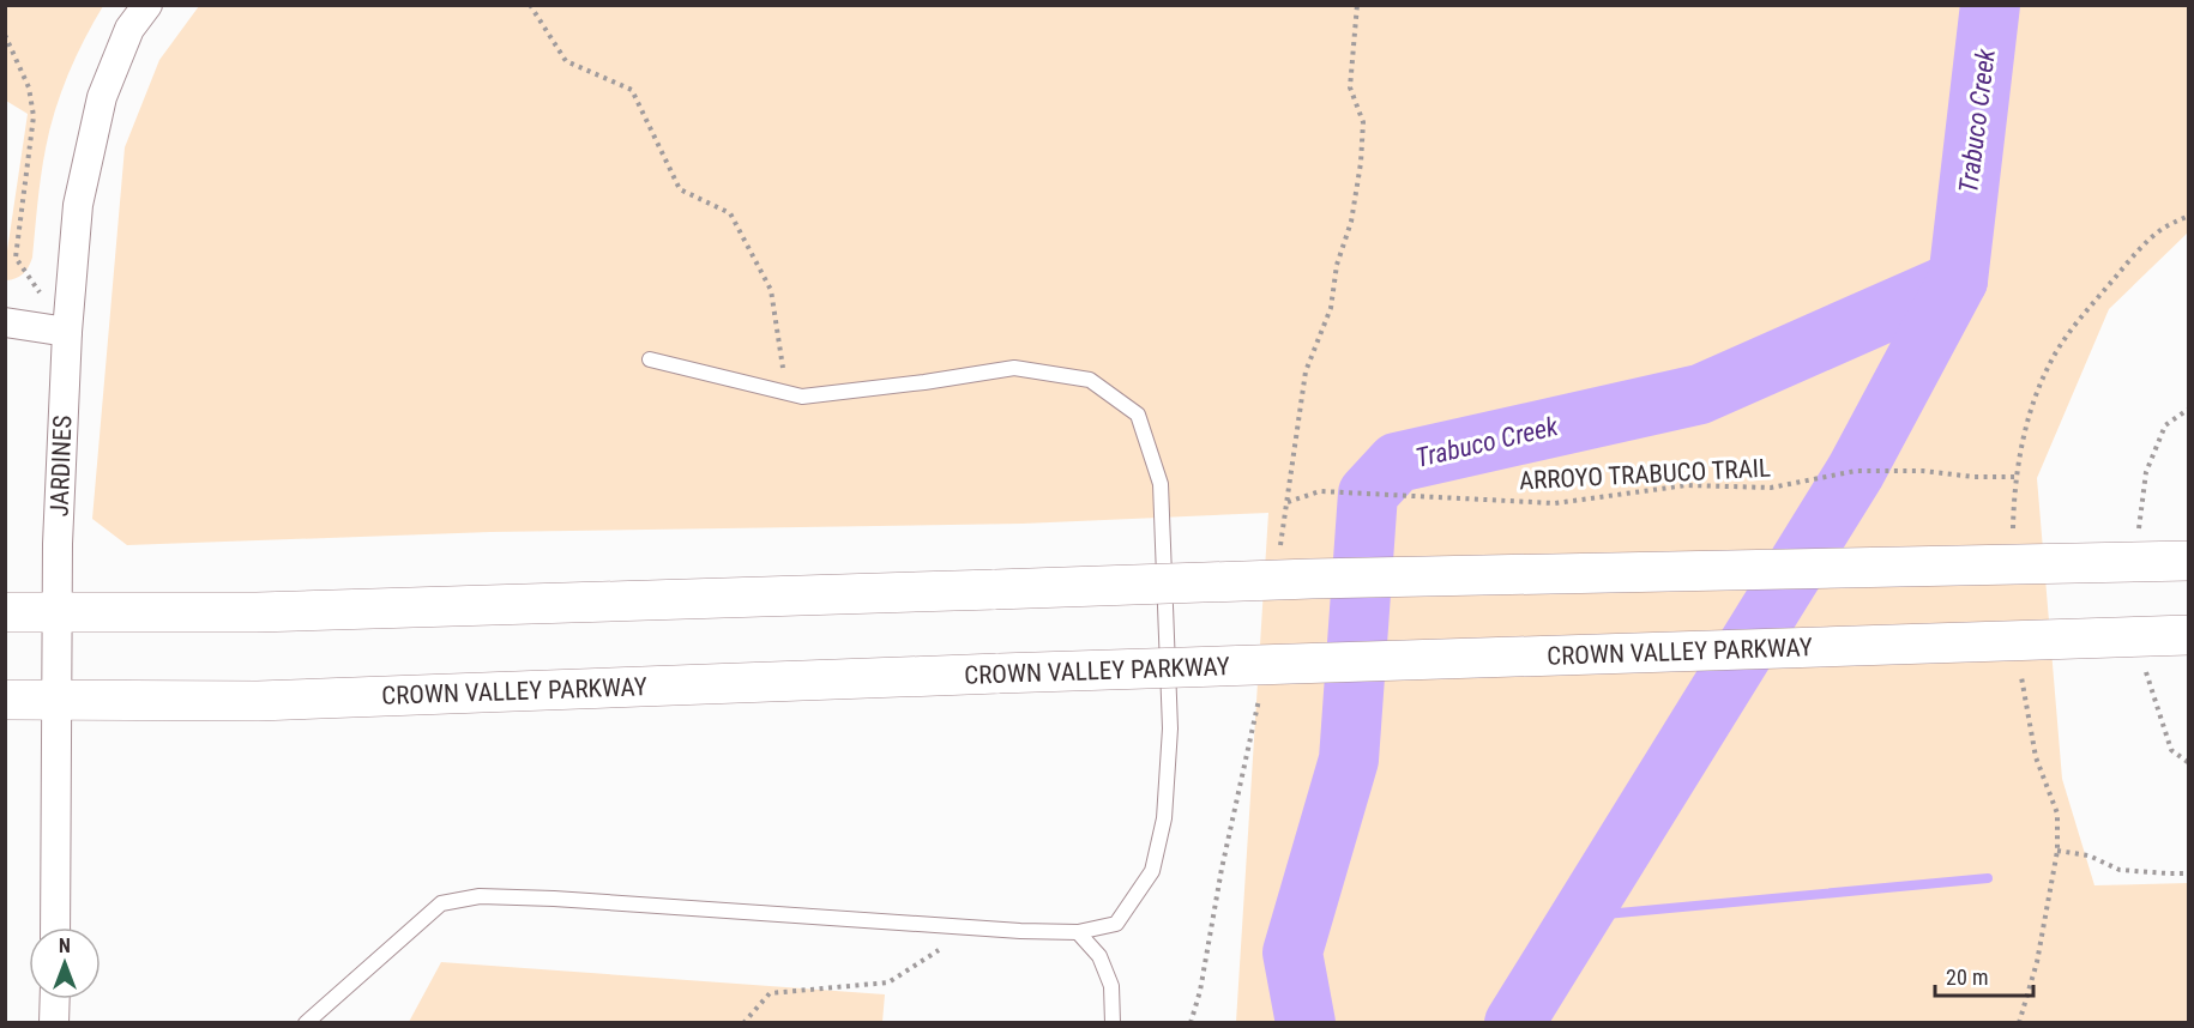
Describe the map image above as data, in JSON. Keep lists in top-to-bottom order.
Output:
{
  "streets": {
    "main road": ["CROWN VALLEY PARKWAY"],
    "street": ["JARDINES"],
    "path": ["ARROYO TRABUCO TRAIL"]
  },
  "crossings": [
    ["JARDINES", "CROWN VALLEY PARKWAY"]
  ],
  "water": ["Trabuco Creek"],
  "scale_bar": "20 m",
  "north": "top"
}
